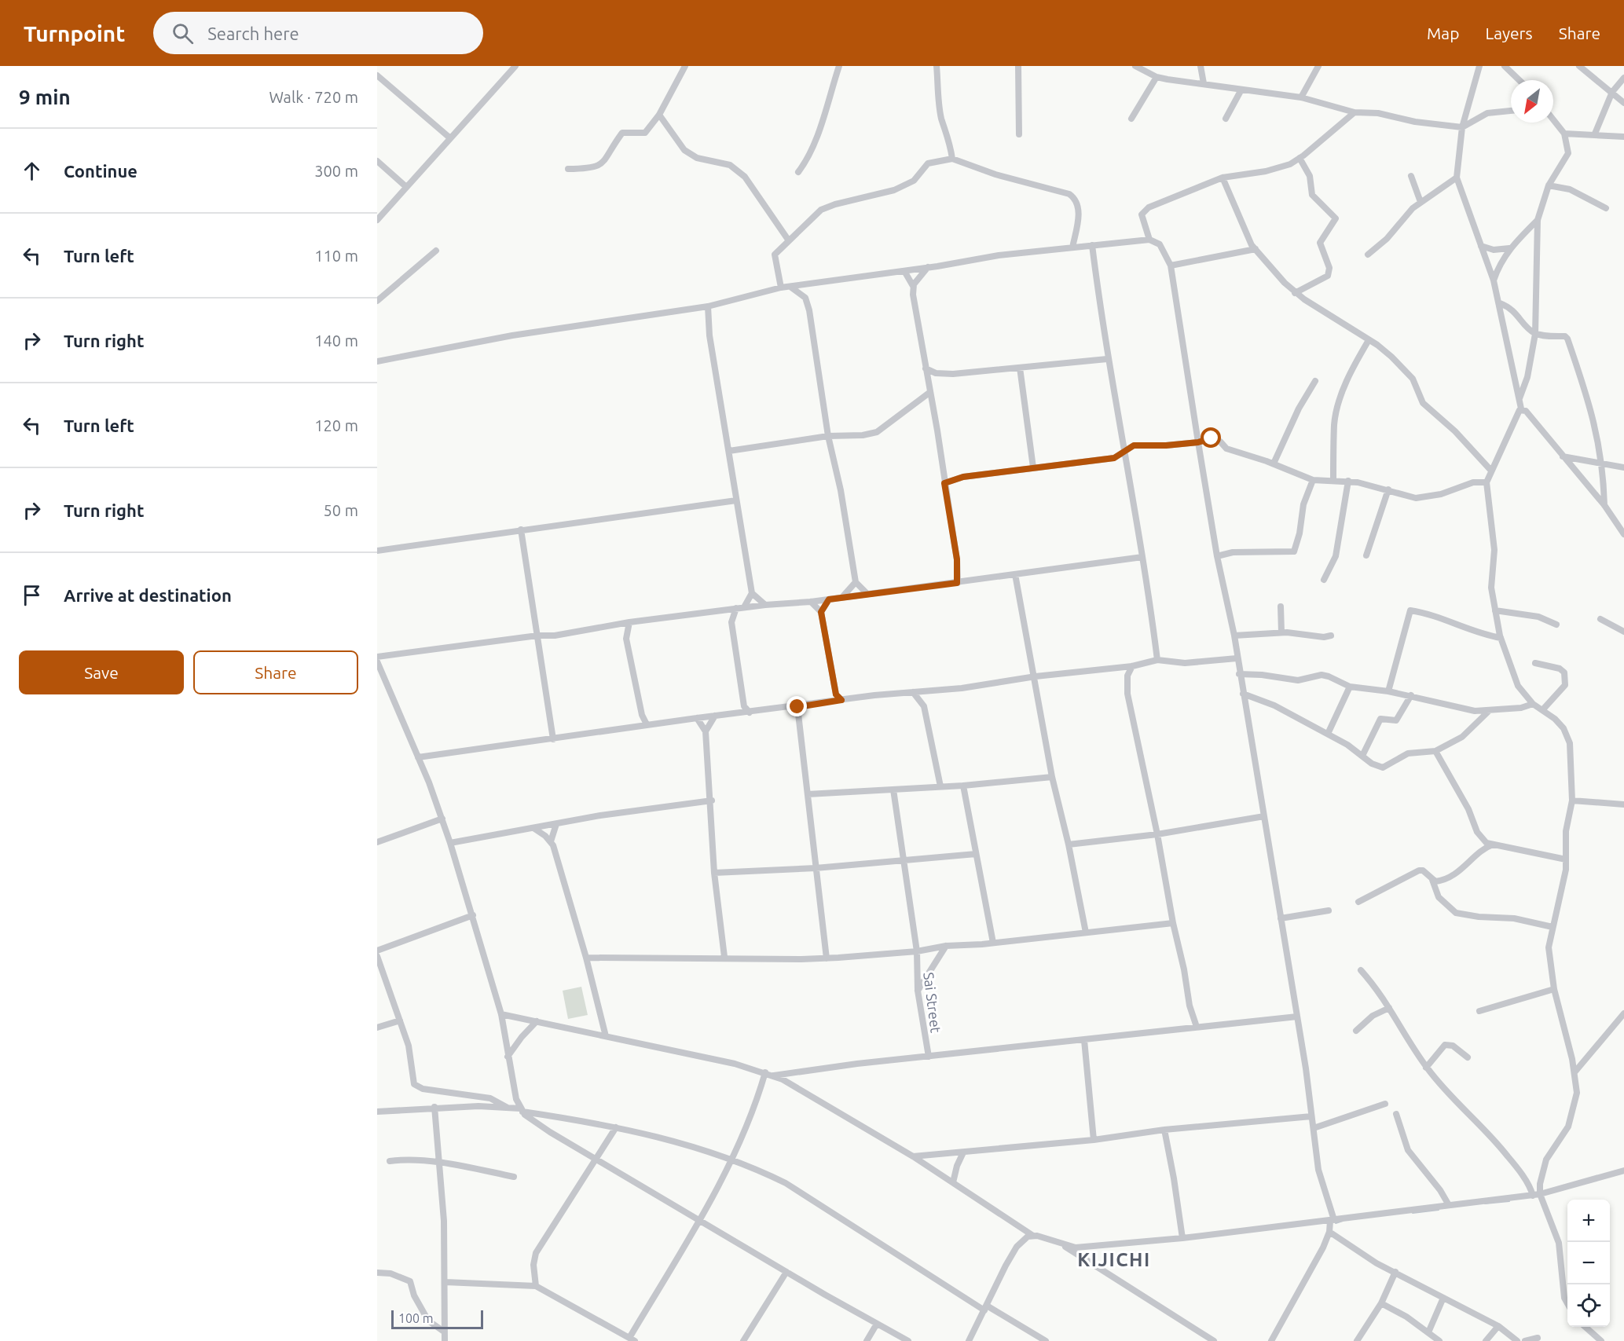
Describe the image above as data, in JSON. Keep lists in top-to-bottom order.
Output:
{
  "streets": {
    "street": ["Sai Street"]
  },
  "districts": ["KIJICHI"],
  "scale_bar": "100 m",
  "north": "bottom left",
  "page": {
    "header": "Turnpoint",
    "search": "Search here",
    "nav": ["Map", "Layers", "Share"],
    "heading": ["9 min", "Walk · 720 m"],
    "list": [
      ["Continue", "300 m"],
      ["Turn left", "110 m"],
      ["Turn right", "140 m"],
      ["Turn left", "120 m"],
      ["Turn right", "50 m"],
      "Arrive at destination"
    ],
    "buttons": ["Save", "Share"],
    "map_buttons": ["+", "−"],
    "scale": "100 m"
  }
}
